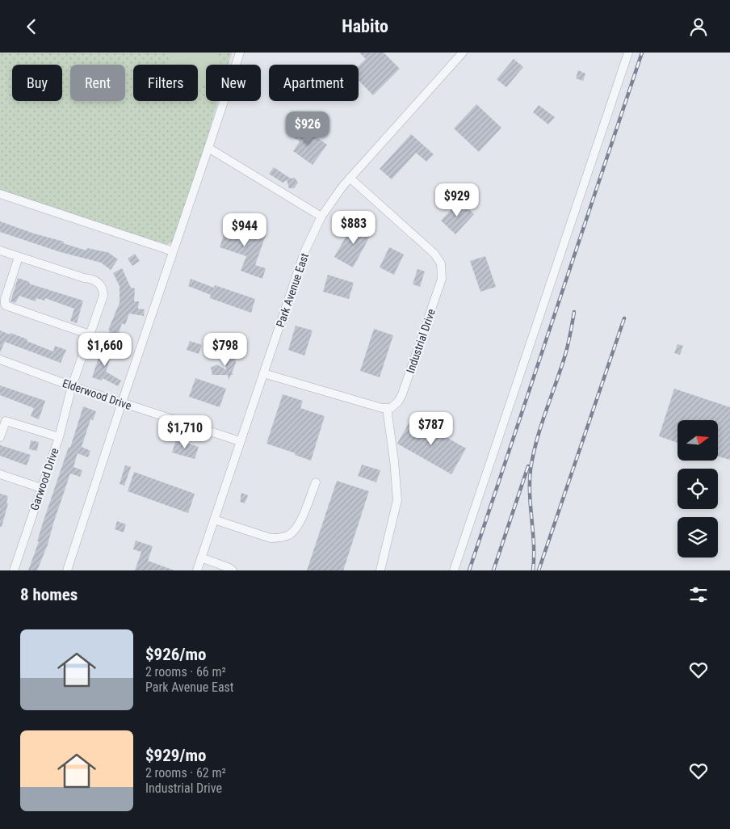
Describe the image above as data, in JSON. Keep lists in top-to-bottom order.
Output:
{
  "streets": {
    "street": [
      "Park Avenue East",
      "Industrial Drive",
      "Elderwood Drive",
      "Garwood Drive"
    ]
  },
  "crossings": [
    ["Park Avenue East", "Industrial Drive"],
    ["Park Avenue East", "Elderwood Drive"],
    ["Elderwood Drive", "Garwood Drive"]
  ],
  "north": "right",
  "page": {
    "header": "Habito",
    "chip": [
      "Buy",
      "Rent",
      "Filters",
      "New",
      "Apartment"
    ],
    "price": [
      "$926",
      "$929",
      "$883",
      "$944",
      "$1,660",
      "$798",
      "$787",
      "$1,710"
    ],
    "heading": "8 homes",
    "list": [
      {
        "name": "$926/mo",
        "note": "2 rooms · 66 m² · Park Avenue East"
      },
      {
        "name": "$929/mo",
        "note": "2 rooms · 62 m² · Industrial Drive"
      }
    ]
  }
}
